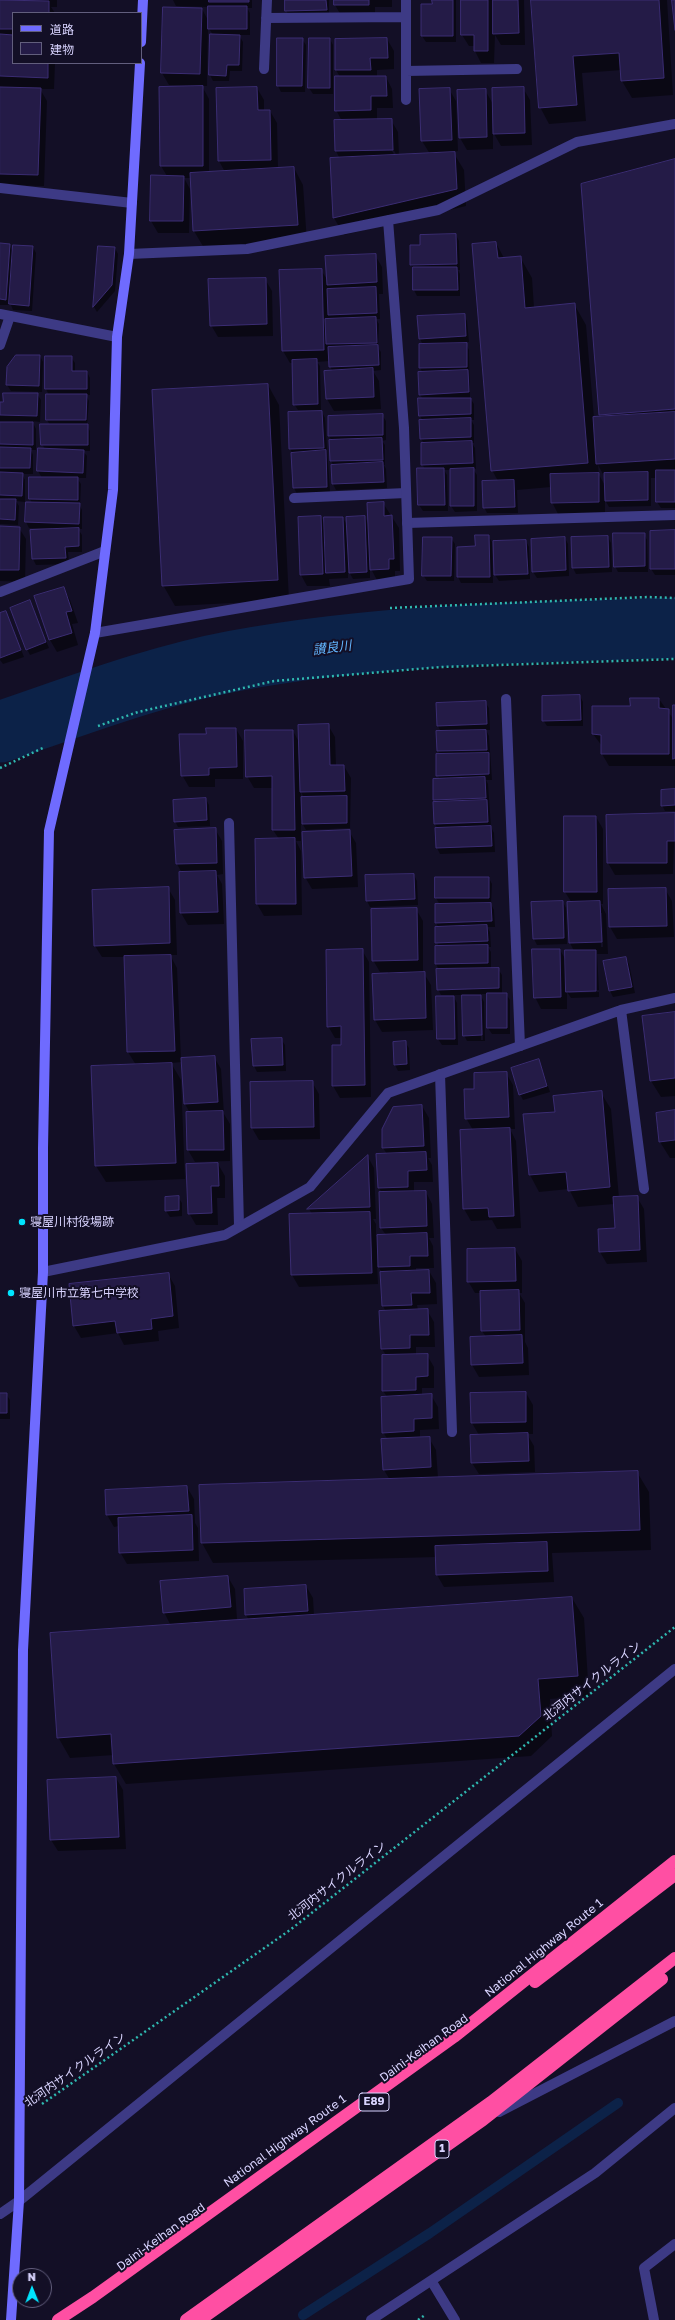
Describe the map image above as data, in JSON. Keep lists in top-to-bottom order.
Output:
{
  "streets": {
    "highway": [
      "National Highway Route 1",
      "Daini-Keihan Road",
      "E89",
      "1"
    ],
    "path": ["北河内サイクルライン"]
  },
  "water": ["讃良川"],
  "places": ["寝屋川村役場跡", "寝屋川市立第七中学校"],
  "legend": ["道路", "建物"],
  "north": "top"
}
